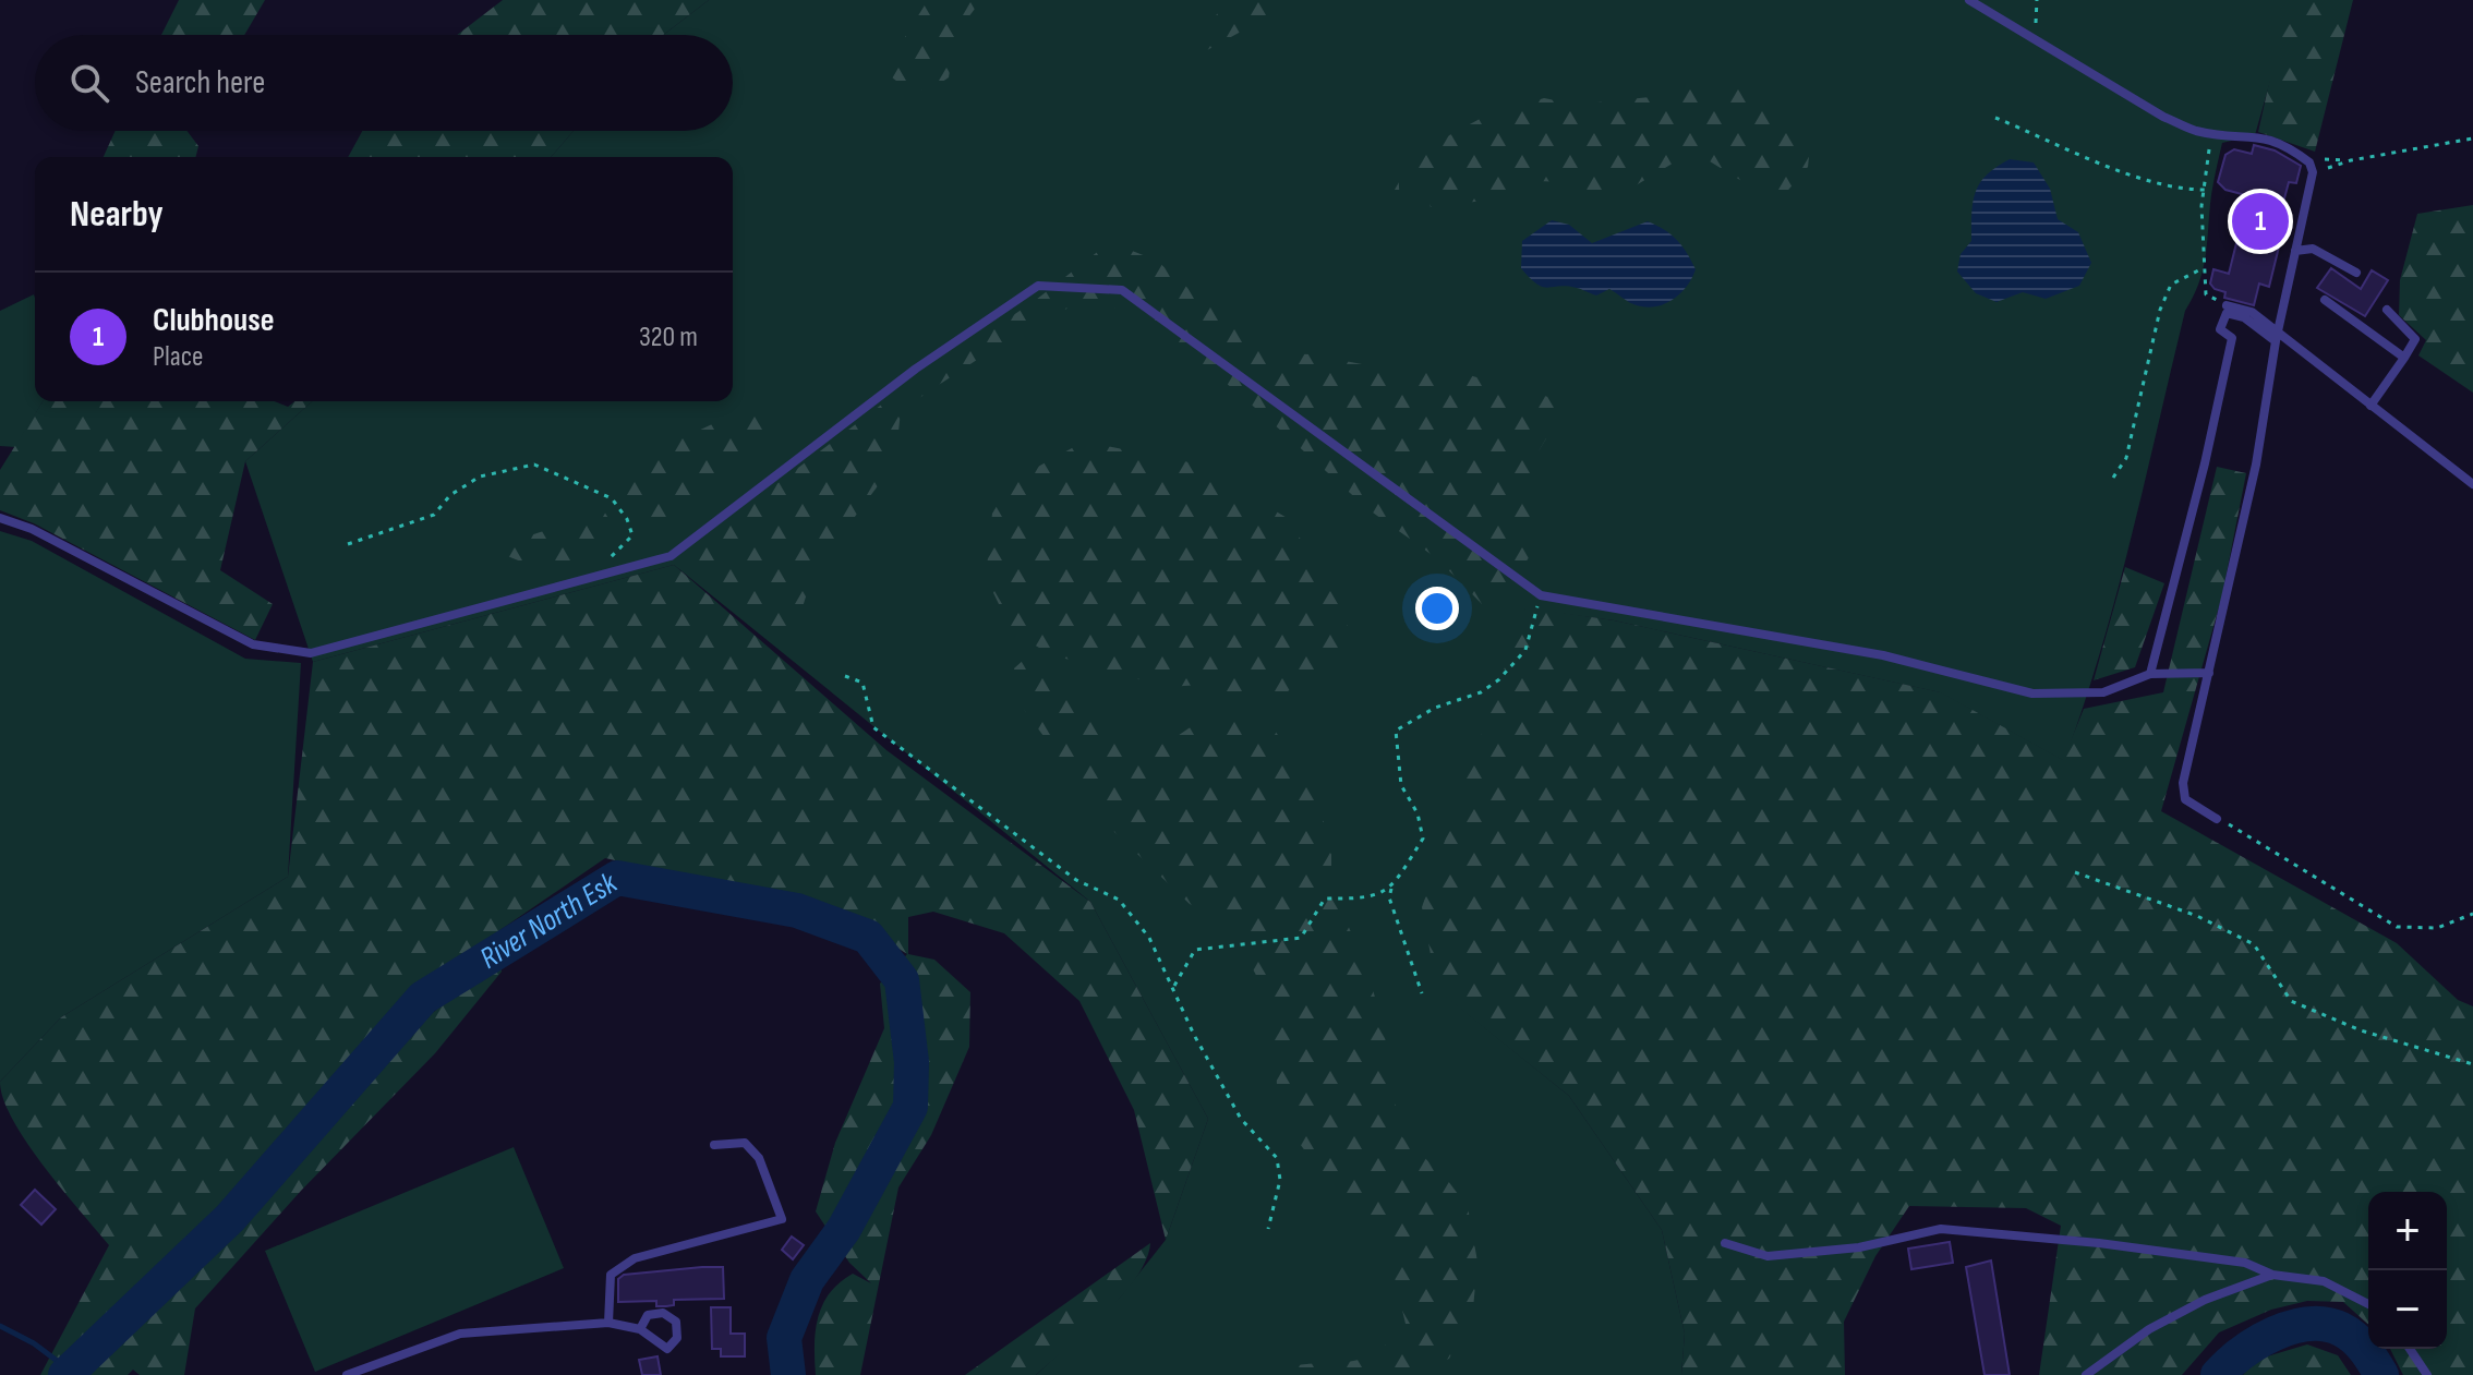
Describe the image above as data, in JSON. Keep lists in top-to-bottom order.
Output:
{
  "water": ["River North Esk"],
  "page": {
    "search": "Search here",
    "heading": "Nearby",
    "pins": "1",
    "list": [
      {
        "mark": "1",
        "name": "Clubhouse",
        "note": "Place",
        "value": "320 m"
      }
    ],
    "map_buttons": ["+", "−"]
  }
}
